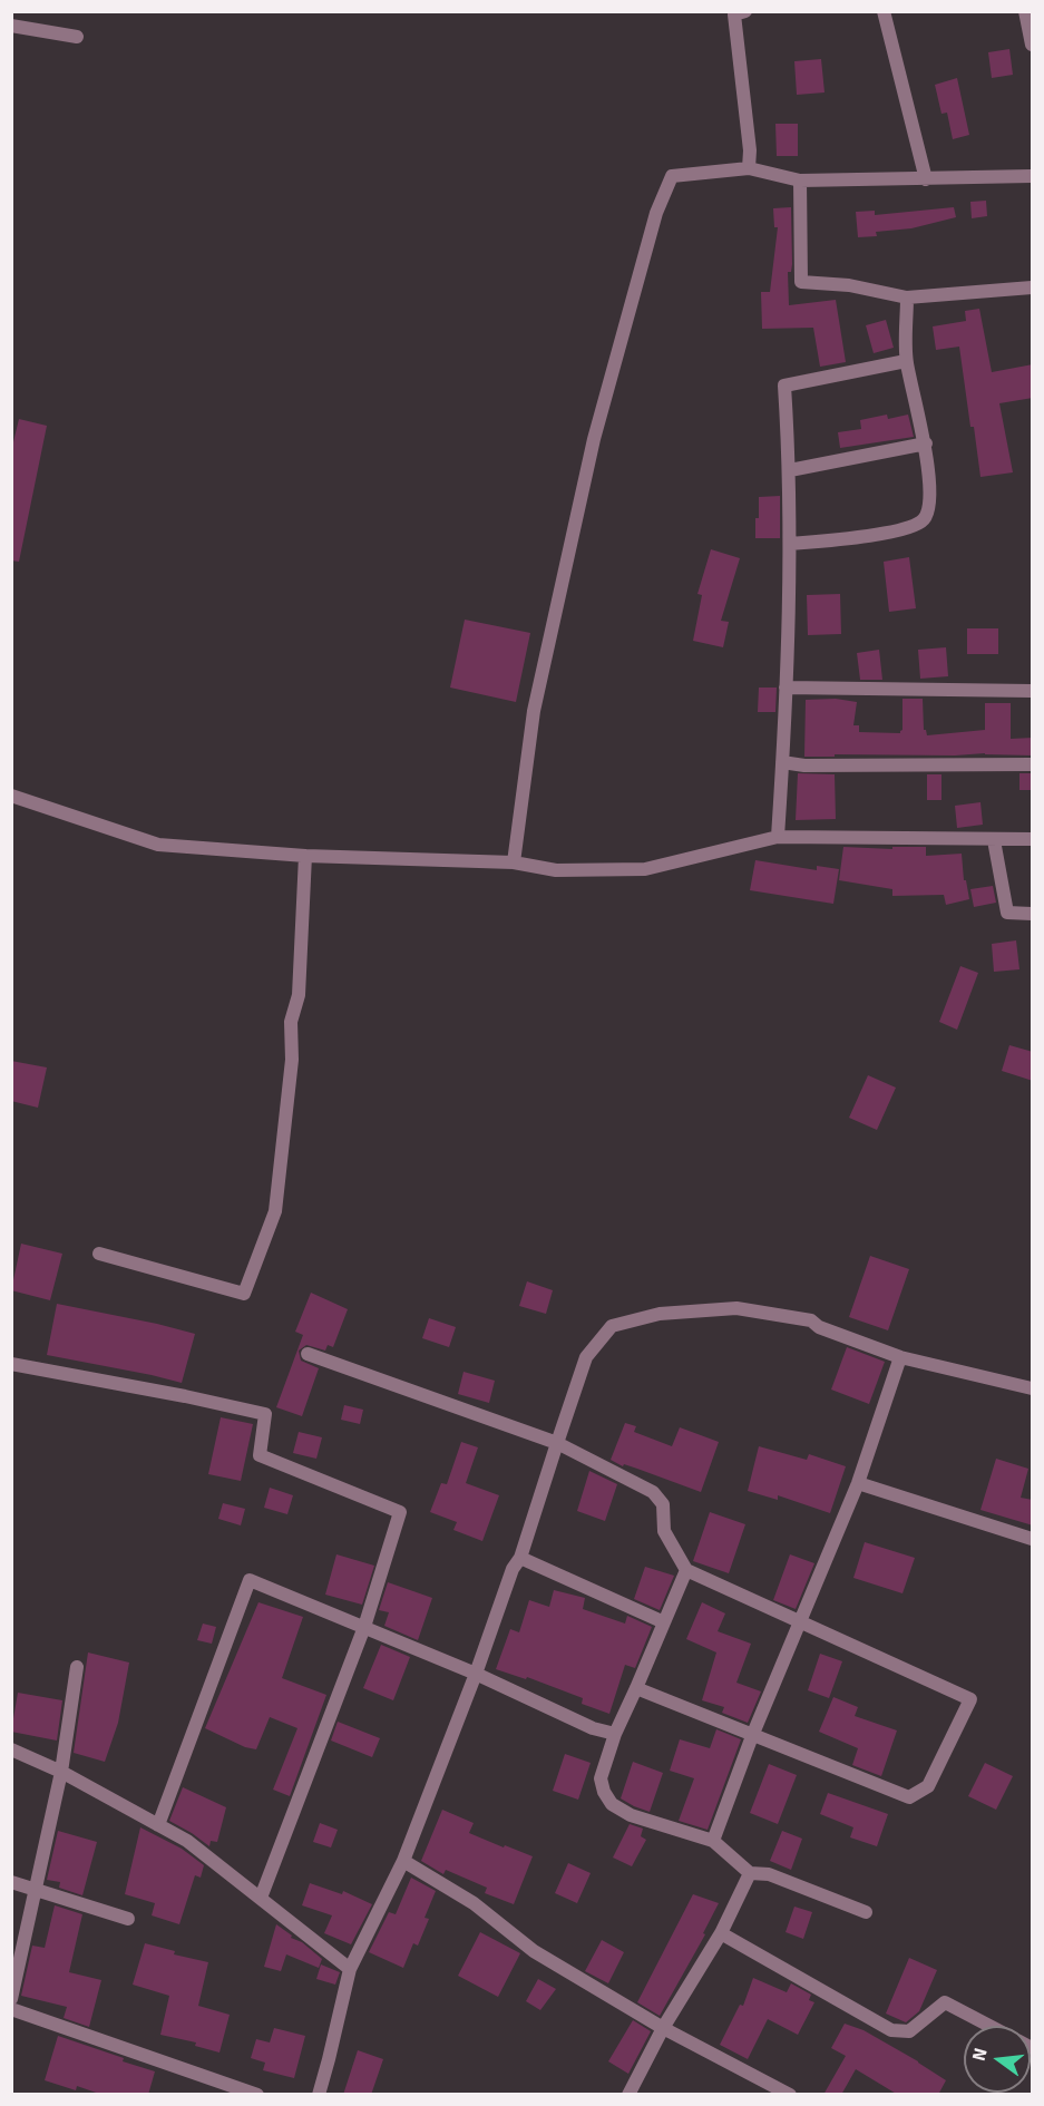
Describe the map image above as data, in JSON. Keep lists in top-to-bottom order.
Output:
{
  "north": "left"
}
